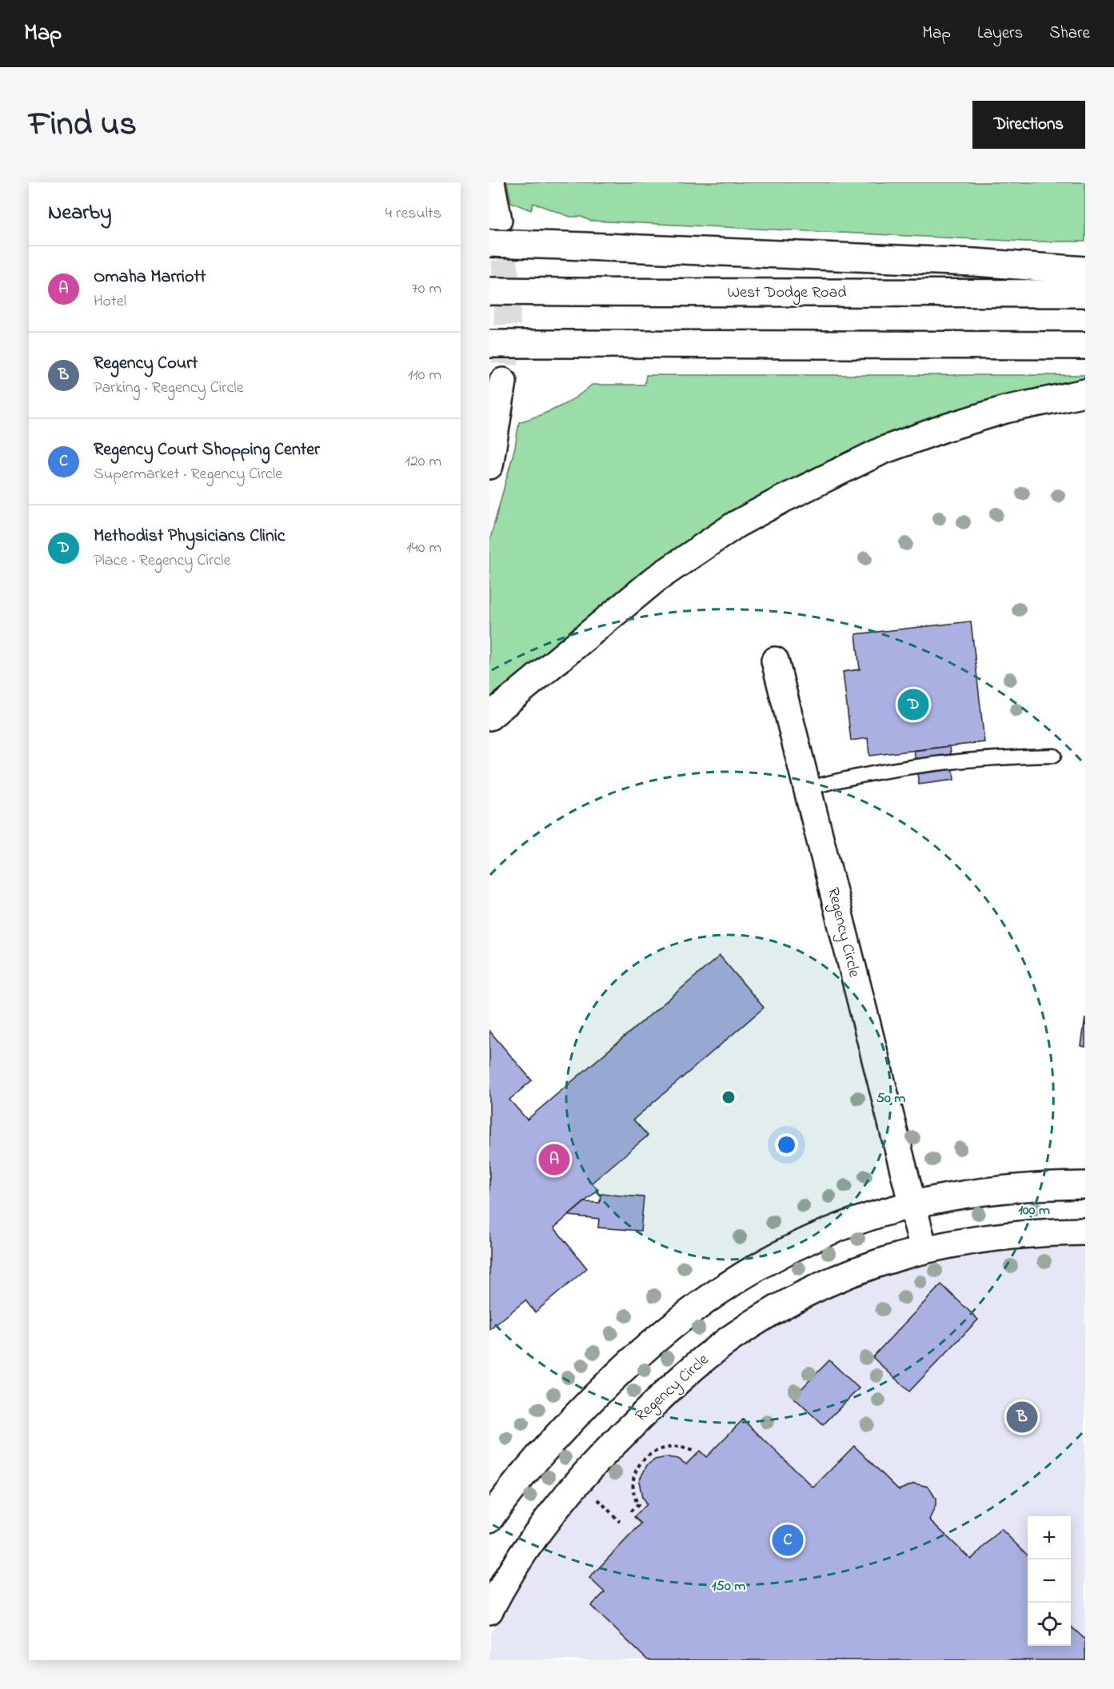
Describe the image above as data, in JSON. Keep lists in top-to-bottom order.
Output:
{
  "streets": {
    "main road": ["West Dodge Road", "Regency Circle"]
  },
  "page": {
    "header": "Map",
    "nav": ["Map", "Layers", "Share"],
    "title": "Find us",
    "buttons": "Directions",
    "heading": ["Nearby", "4 results"],
    "list": [
      {
        "mark": "A",
        "name": "Omaha Marriott",
        "note": "Hotel",
        "value": "70 m"
      },
      {
        "mark": "B",
        "name": "Regency Court",
        "note": "Parking · Regency Circle",
        "value": "110 m"
      },
      {
        "mark": "C",
        "name": "Regency Court Shopping Center",
        "note": "Supermarket · Regency Circle",
        "value": "120 m"
      },
      {
        "mark": "D",
        "name": "Methodist Physicians Clinic",
        "note": "Place · Regency Circle",
        "value": "140 m"
      }
    ],
    "pins": [
      "D",
      "A",
      "B",
      "C"
    ],
    "map_buttons": ["+", "−"]
  },
  "rings": ["50 m", "100 m", "150 m"]
}
